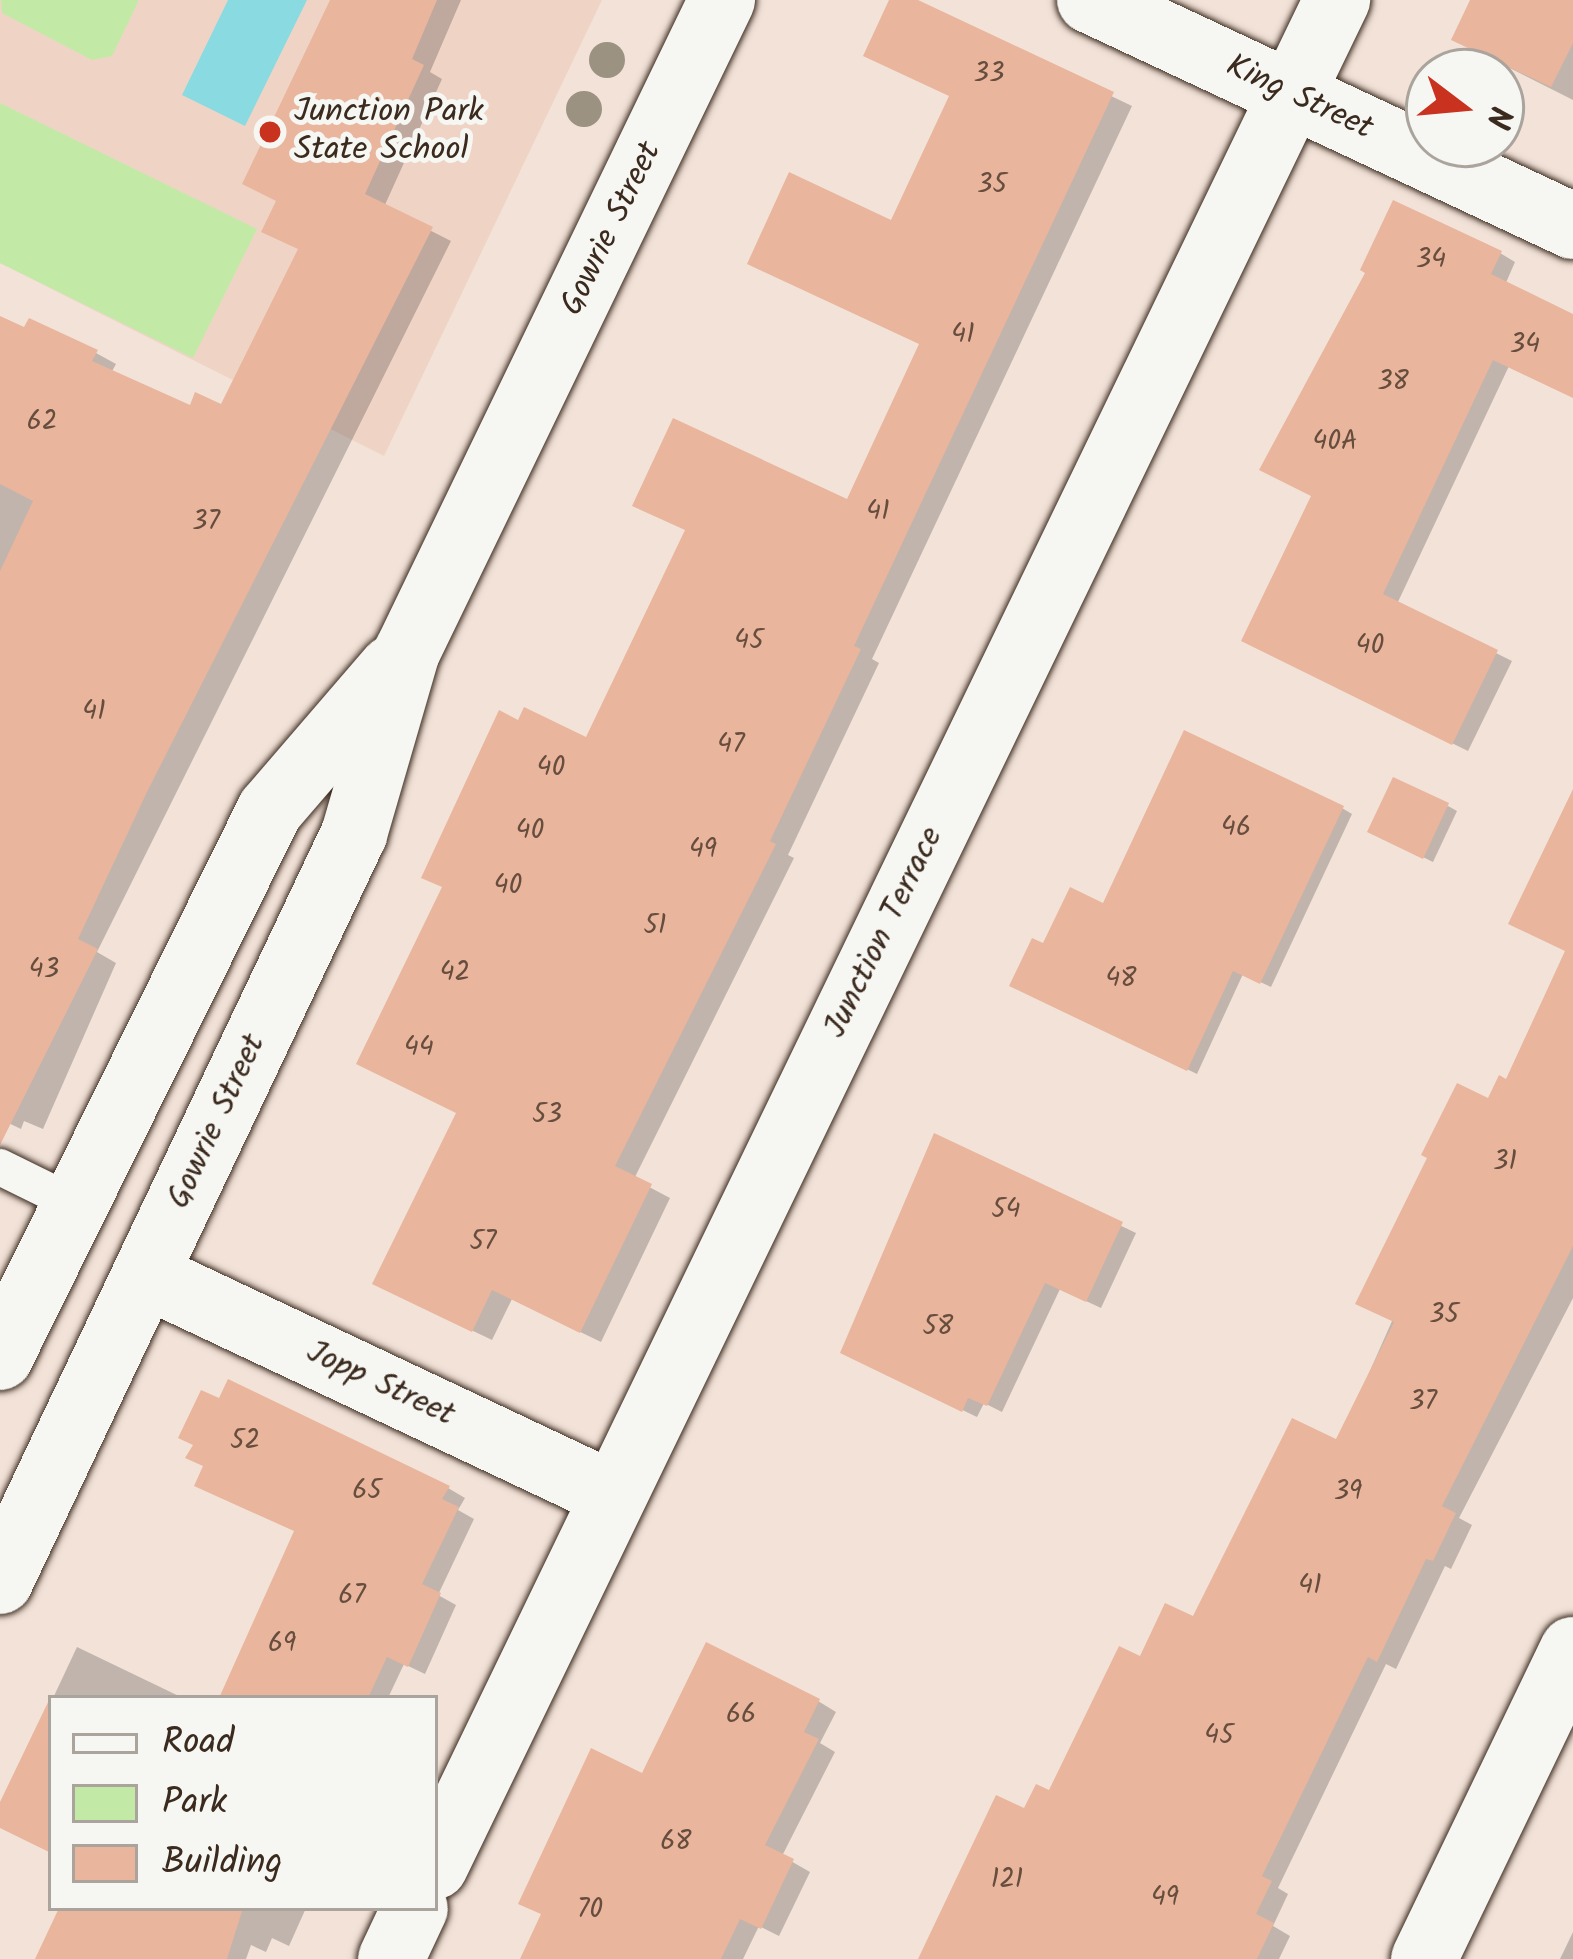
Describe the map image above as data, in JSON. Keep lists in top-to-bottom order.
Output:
{
  "streets": {
    "street": [
      "King Street",
      "Gowrie Street",
      "Junction Terrace",
      "Jopp Street"
    ]
  },
  "crossings": [
    ["King Street", "Junction Terrace"],
    ["Gowrie Street", "Jopp Street"],
    ["Junction Terrace", "Jopp Street"]
  ],
  "places": ["Junction Park State School"],
  "house_numbers": [
    "33",
    "35",
    "34",
    "41",
    "34",
    "38",
    "62",
    "40A",
    "41",
    "37",
    "45",
    "40",
    "41",
    "47",
    "40",
    "46",
    "40",
    "49",
    "40",
    "51",
    "43",
    "42",
    "48",
    "44",
    "53",
    "31",
    "54",
    "57",
    "35",
    "58",
    "37",
    "52",
    "65",
    "39",
    "41",
    "67",
    "69",
    "66",
    "45",
    "68",
    "121",
    "49",
    "70"
  ],
  "legend": ["Road", "Park", "Building"],
  "north": "right"
}
